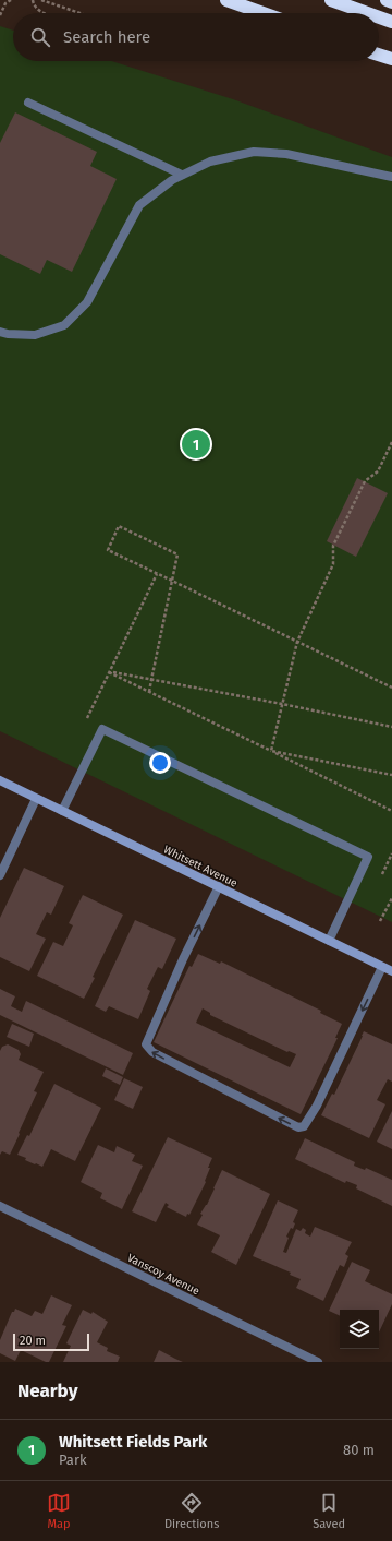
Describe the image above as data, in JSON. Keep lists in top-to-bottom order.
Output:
{
  "streets": {
    "main road": ["Whitsett Avenue"],
    "street": ["Vanscoy Avenue"]
  },
  "scale_bar": "20 m",
  "page": {
    "search": "Search here",
    "pins": "1",
    "scale": "20 m",
    "heading": "Nearby",
    "list": [
      {
        "mark": "1",
        "name": "Whitsett Fields Park",
        "note": "Park",
        "value": "80 m"
      }
    ],
    "nav": ["Map", "Directions", "Saved"]
  }
}
